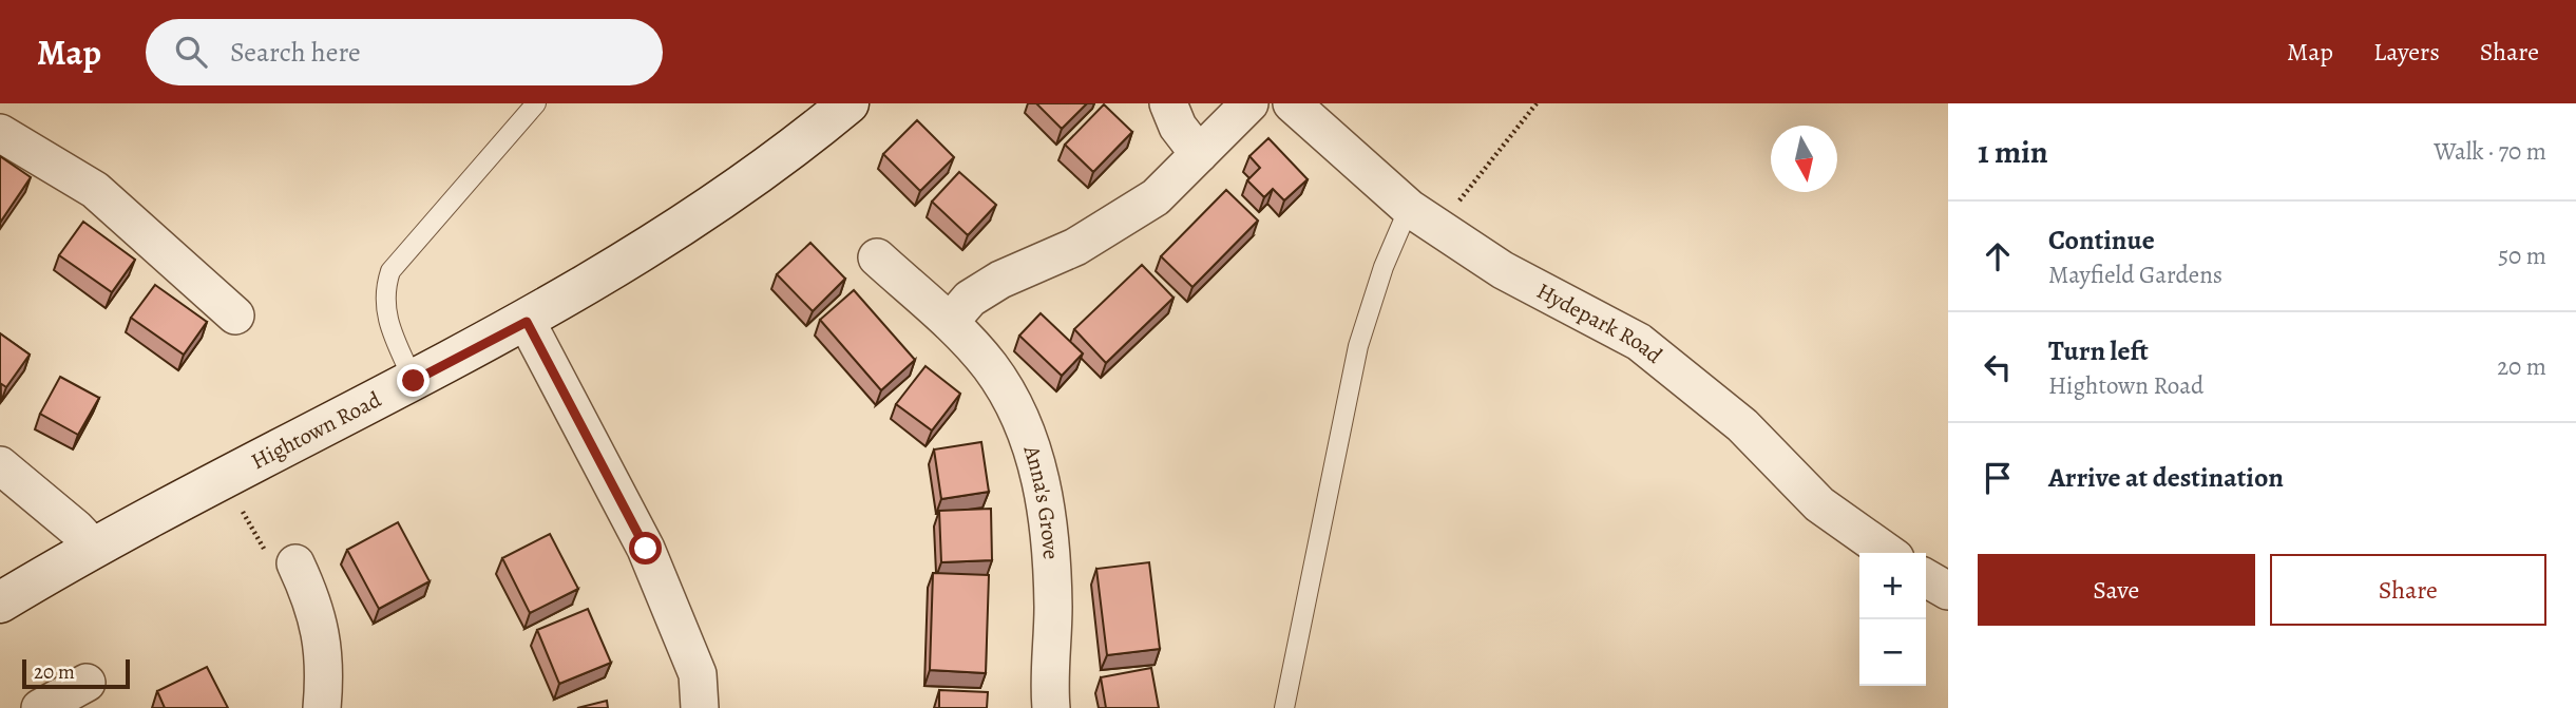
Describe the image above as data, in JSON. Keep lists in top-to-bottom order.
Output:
{
  "streets": {
    "main road": ["Hightown Road"],
    "street": ["Hydepark Road", "Anna's Grove"]
  },
  "scale_bar": "20 m",
  "north": "bottom",
  "page": {
    "header": "Map",
    "search": "Search here",
    "nav": ["Map", "Layers", "Share"],
    "heading": ["1 min", "Walk · 70 m"],
    "list": [
      ["Continue", "Mayfield Gardens", "50 m"],
      ["Turn left", "Hightown Road", "20 m"],
      "Arrive at destination"
    ],
    "buttons": ["Save", "Share"],
    "map_buttons": ["+", "−"],
    "scale": "20 m"
  }
}
